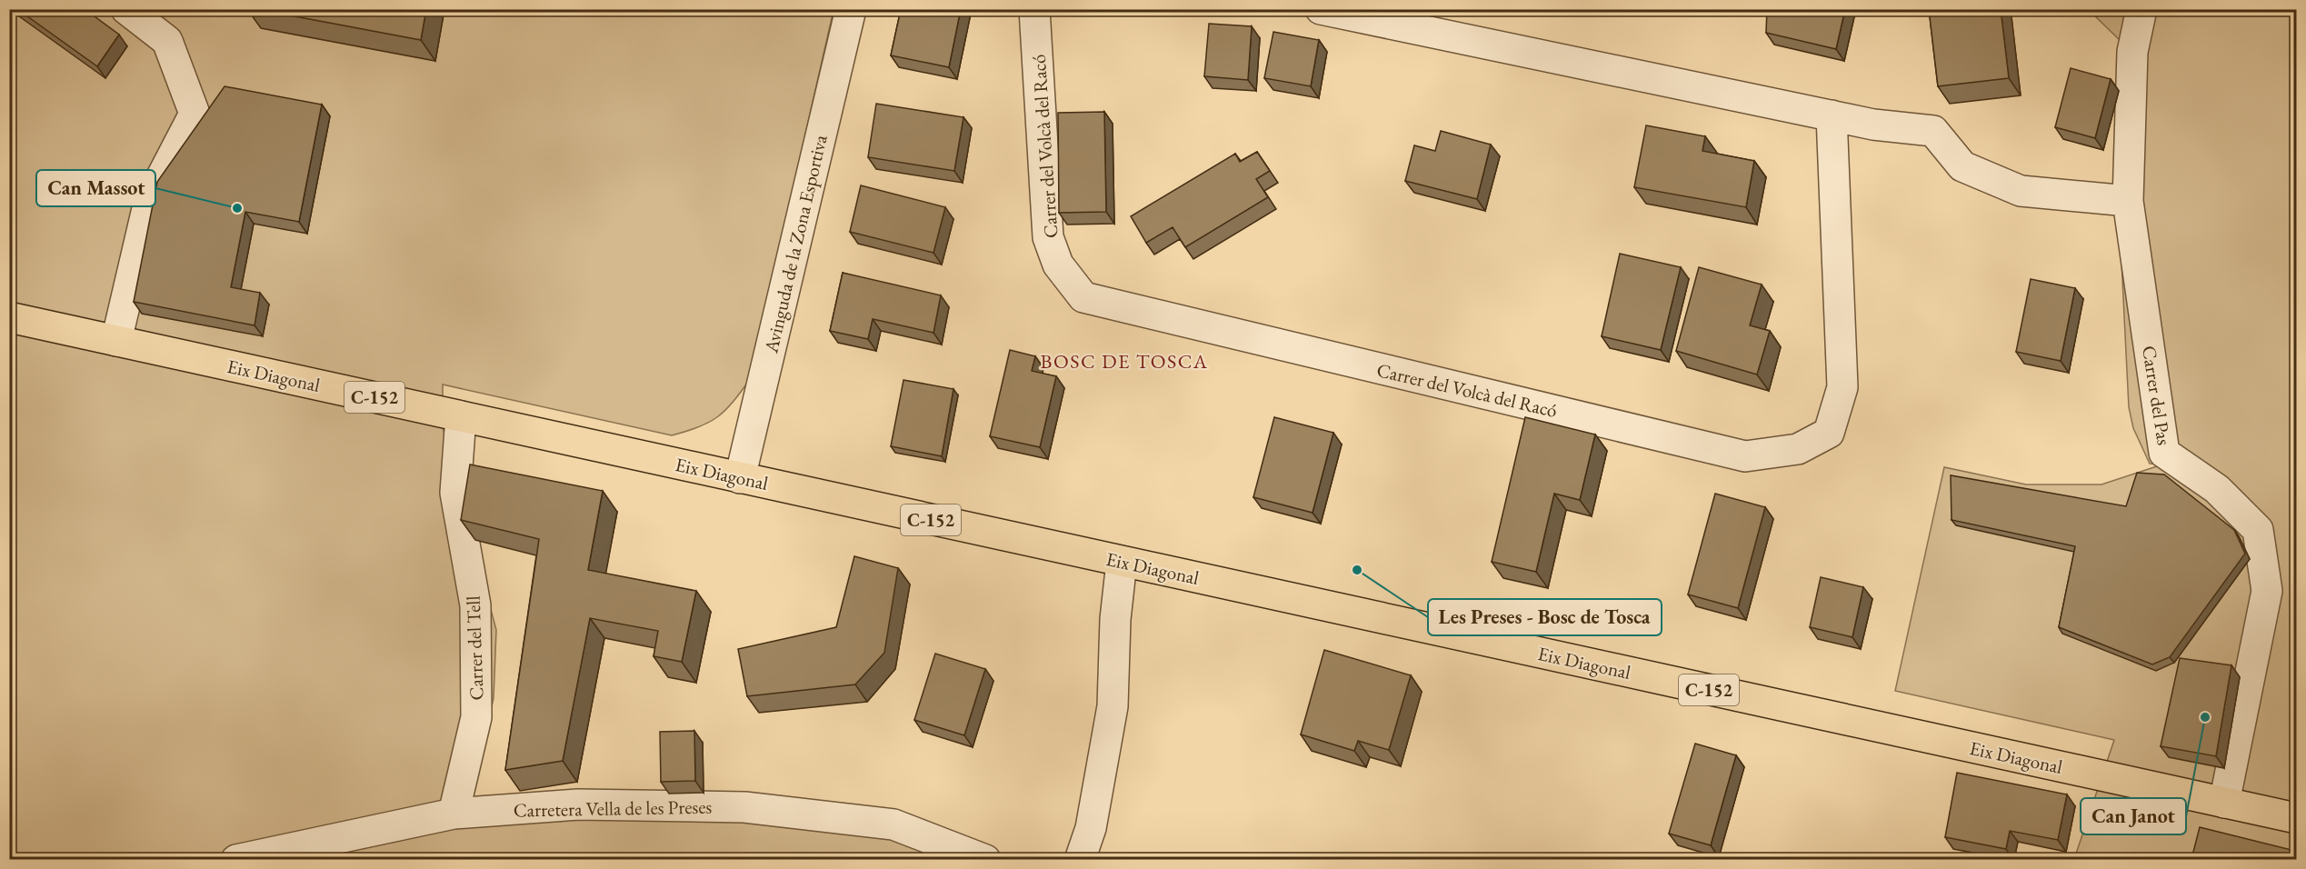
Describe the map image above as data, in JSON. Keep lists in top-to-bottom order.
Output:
{
  "streets": {
    "main road": ["Eix Diagonal", "C-152"],
    "street": [
      "Carrer del Volcà del Racó",
      "Avinguda de la Zona Esportiva",
      "Carrer del Pas",
      "Carrer del Tell",
      "Carretera Vella de les Preses"
    ]
  },
  "crossings": [
    ["Avinguda de la Zona Esportiva", "Eix Diagonal"],
    ["Eix Diagonal", "Carrer del Pas"],
    ["Eix Diagonal", "Carrer del Tell"],
    ["Carrer del Tell", "Carretera Vella de les Preses"]
  ],
  "districts": ["BOSC DE TOSCA"],
  "places": ["Can Massot", "Les Preses - Bosc de Tosca", "Can Janot"]
}
